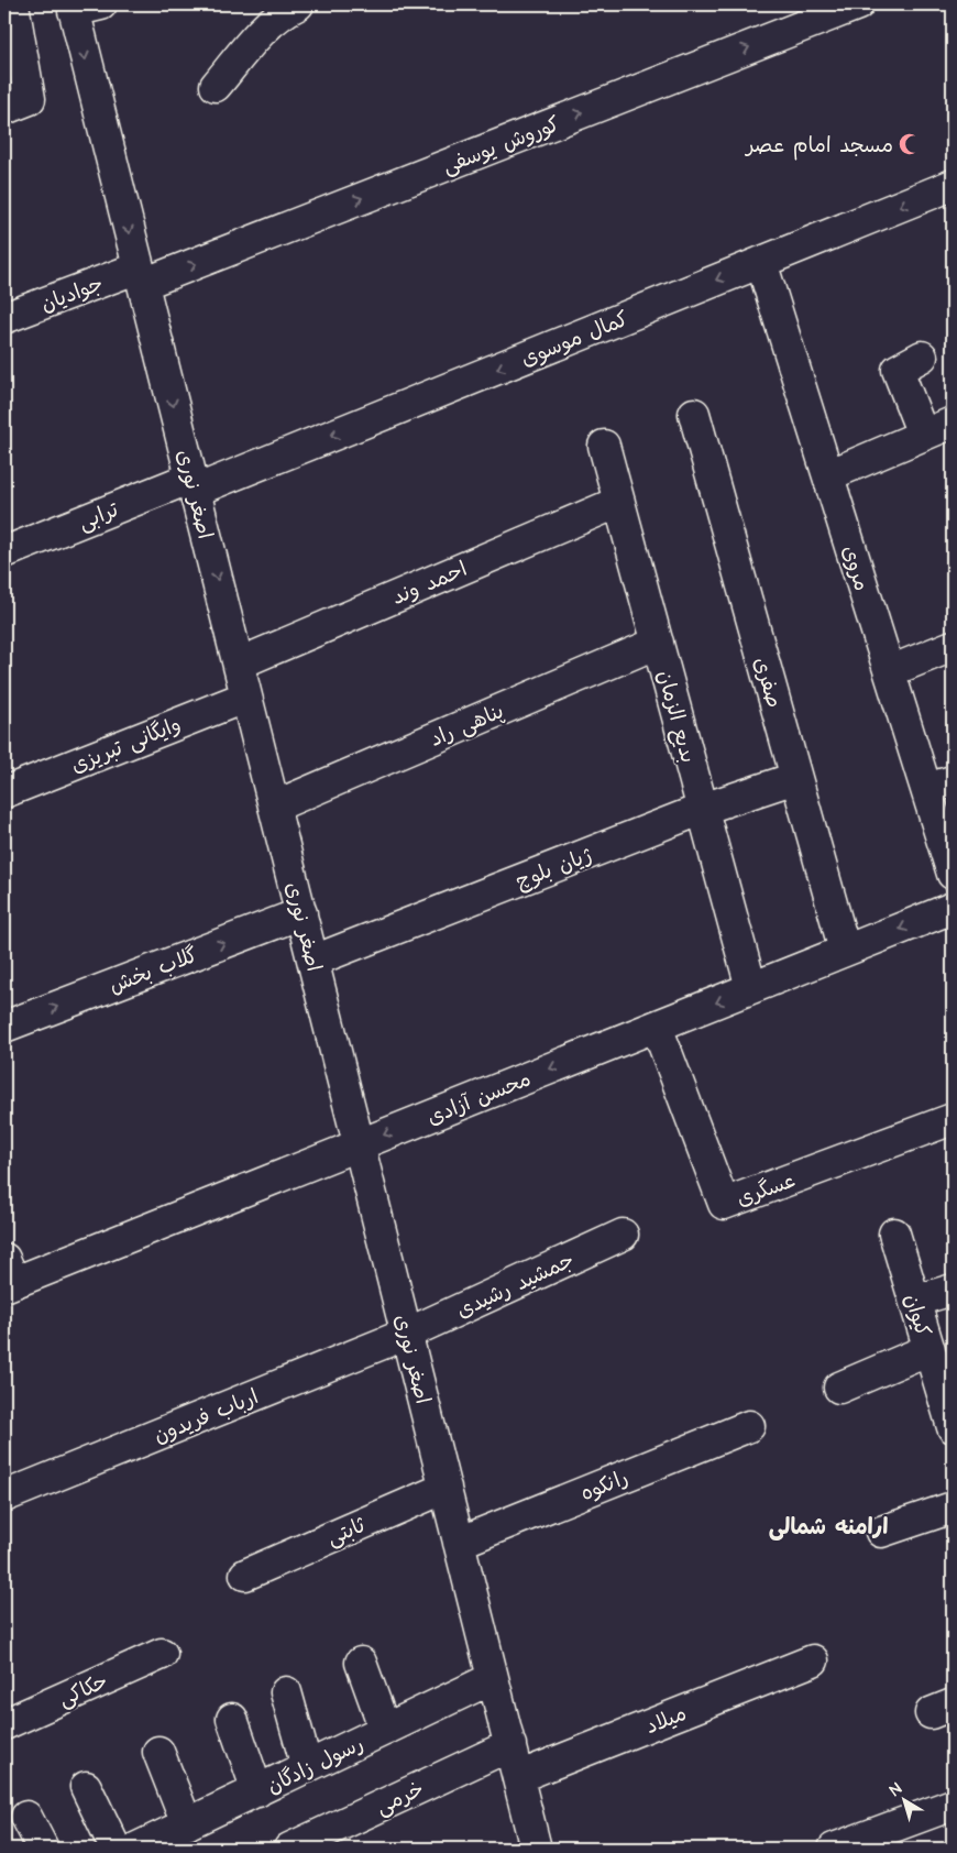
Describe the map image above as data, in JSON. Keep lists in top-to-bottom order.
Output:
{
  "streets": {
    "street": [
      "کوروش یوسفی",
      "جوادیان",
      "کمال موسوی",
      "اصغر نوری",
      "ترابی",
      "مروی",
      "احمد وند",
      "صفری",
      "بدیع الزمان",
      "پناهی راد",
      "وایگانی تبریزی",
      "ژیان بلوچ",
      "گلاب بخش",
      "محسن آزادی",
      "عسگری",
      "جمشید رشیدی",
      "کیوان",
      "ارباب فریدون",
      "رانکوه",
      "ثابتی",
      "حکاکی",
      "میلاد",
      "رسول زادگان",
      "خرمی"
    ]
  },
  "crossings": [
    ["کوروش یوسفی", "جوادیان"],
    ["کوروش یوسفی", "اصغر نوری"],
    ["جوادیان", "اصغر نوری"],
    ["کمال موسوی", "اصغر نوری"],
    ["کمال موسوی", "ترابی"],
    ["کمال موسوی", "مروی"],
    ["اصغر نوری", "ترابی"],
    ["اصغر نوری", "احمد وند"],
    ["اصغر نوری", "پناهی راد"],
    ["اصغر نوری", "وایگانی تبریزی"],
    ["اصغر نوری", "ژیان بلوچ"],
    ["اصغر نوری", "گلاب بخش"],
    ["اصغر نوری", "محسن آزادی"],
    ["اصغر نوری", "جمشید رشیدی"],
    ["اصغر نوری", "ارباب فریدون"],
    ["اصغر نوری", "رانکوه"],
    ["اصغر نوری", "ثابتی"],
    ["اصغر نوری", "میلاد"],
    ["اصغر نوری", "رسول زادگان"],
    ["اصغر نوری", "خرمی"],
    ["احمد وند", "بدیع الزمان"],
    ["صفری", "ژیان بلوچ"],
    ["صفری", "محسن آزادی"],
    ["بدیع الزمان", "پناهی راد"],
    ["بدیع الزمان", "ژیان بلوچ"],
    ["بدیع الزمان", "محسن آزادی"],
    ["محسن آزادی", "عسگری"],
    ["جمشید رشیدی", "ارباب فریدون"]
  ],
  "one_way": [
    "کوروش یوسفی",
    "کمال موسوی",
    "اصغر نوری",
    "گلاب بخش",
    "محسن آزادی"
  ],
  "districts": ["ارامنه شمالی"],
  "places": {
    "mosque": ["مسجد امام عصر"]
  },
  "north": "top left"
}
